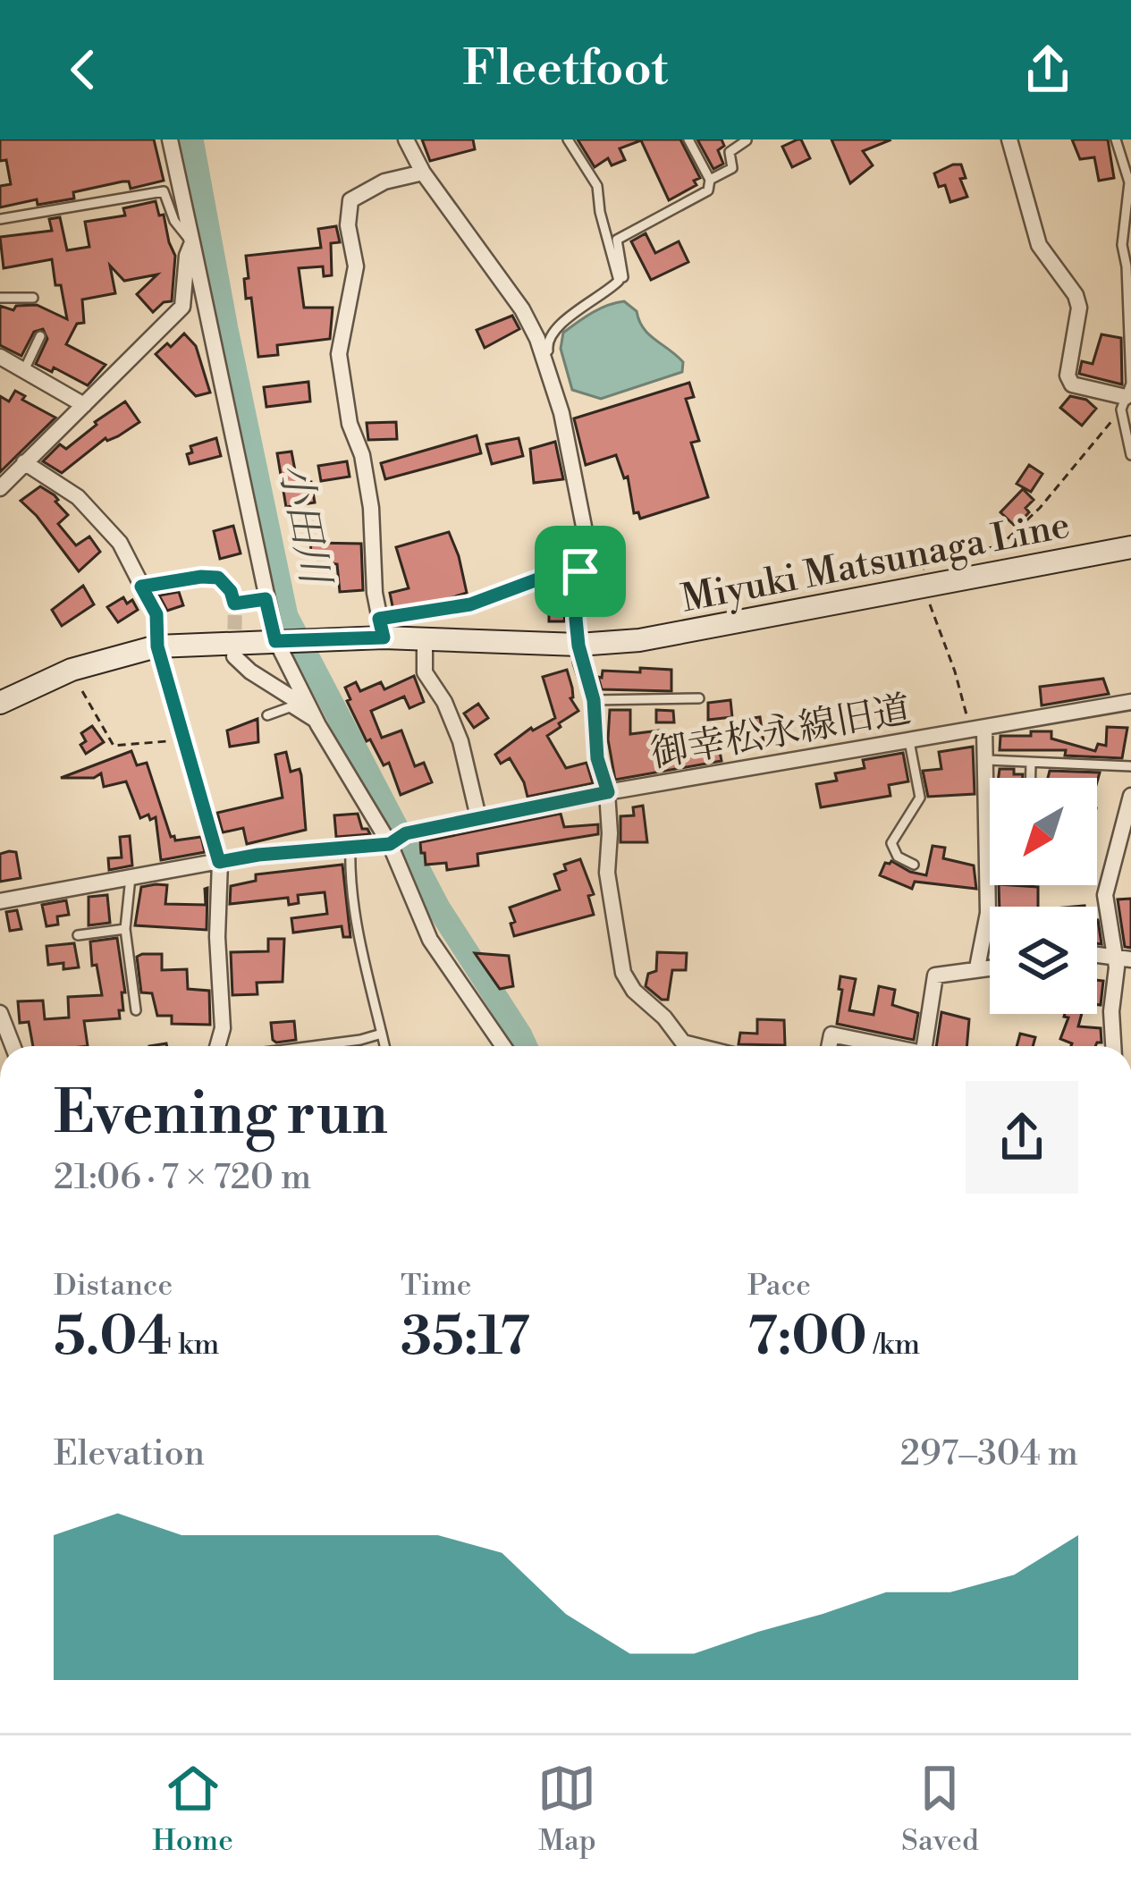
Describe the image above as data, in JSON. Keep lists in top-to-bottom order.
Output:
{
  "streets": {
    "main road": ["Miyuki Matsunaga Line"],
    "street": ["御幸松永線旧道"]
  },
  "water": ["小田川"],
  "north": "bottom left",
  "page": {
    "header": "Fleetfoot",
    "heading": ["Evening run", "21:06 · 7 × 720 m"],
    "stats": [
      ["Distance", "5.04 km"],
      ["Time", "35:17"],
      ["Pace", "7:00 /km"]
    ],
    "chart": ["Elevation", "297–304 m"],
    "tabs": ["Home", "Map", "Saved"]
  }
}
